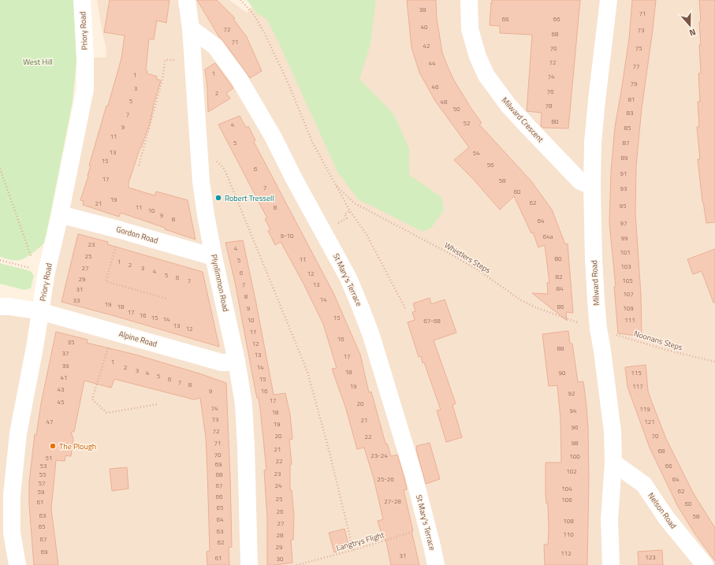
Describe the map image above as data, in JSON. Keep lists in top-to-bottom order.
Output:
{
  "streets": {
    "street": [
      "Priory Road",
      "Milward Crescent",
      "Gordon Road",
      "St Mary's Terrace",
      "Plynlimmon Road",
      "Milward Road",
      "Alpine Road",
      "Nelson Road"
    ],
    "path": ["Whistlers Steps", "Noonans Steps", "Langtrys Flight"]
  },
  "crossings": [
    ["Priory Road", "Gordon Road"],
    ["Priory Road", "Alpine Road"],
    ["Milward Crescent", "Milward Road"],
    ["Gordon Road", "Plynlimmon Road"],
    ["Whistlers Steps", "Milward Road"],
    ["Whistlers Steps", "Noonans Steps"],
    ["St Mary's Terrace", "Plynlimmon Road"],
    ["St Mary's Terrace", "Langtrys Flight"],
    ["Plynlimmon Road", "Alpine Road"],
    ["Milward Road", "Noonans Steps"],
    ["Milward Road", "Nelson Road"]
  ],
  "parks": ["West Hill"],
  "places": ["Robert Tressell", "The Plough"],
  "house_numbers": [
    "38",
    "71",
    "66",
    "66",
    "40",
    "72",
    "73",
    "68",
    "71",
    "42",
    "70",
    "75",
    "72",
    "44",
    "77",
    "1",
    "1",
    "74",
    "79",
    "46",
    "3",
    "76",
    "2",
    "81",
    "5",
    "48",
    "78",
    "50",
    "83",
    "7",
    "80",
    "52",
    "4",
    "9",
    "85",
    "11",
    "5",
    "87",
    "13",
    "54",
    "89",
    "15",
    "56",
    "6",
    "91",
    "17",
    "58",
    "7",
    "93",
    "60",
    "19",
    "62",
    "21",
    "95",
    "11",
    "8",
    "10",
    "9",
    "8",
    "64",
    "97",
    "9-10",
    "64a",
    "99",
    "23",
    "4",
    "101",
    "25",
    "80",
    "11",
    "5",
    "1",
    "2",
    "103",
    "27",
    "3",
    "4",
    "6",
    "12",
    "5",
    "82",
    "6",
    "29",
    "7",
    "105",
    "7",
    "13",
    "84",
    "31",
    "107",
    "8",
    "14",
    "33",
    "19",
    "18",
    "86",
    "9",
    "109",
    "17",
    "16",
    "15",
    "15",
    "14",
    "10",
    "111",
    "67-68",
    "13",
    "12",
    "11",
    "16",
    "35",
    "12",
    "88",
    "37",
    "13",
    "17",
    "1",
    "39",
    "2",
    "14",
    "3",
    "18",
    "4",
    "90",
    "115",
    "5",
    "41",
    "6",
    "15",
    "7",
    "8",
    "19",
    "117",
    "43",
    "9",
    "16",
    "92",
    "17",
    "45",
    "20",
    "74",
    "119",
    "94",
    "18",
    "73",
    "21",
    "47",
    "121",
    "19",
    "96",
    "72",
    "20",
    "70",
    "22",
    "71",
    "98",
    "21",
    "68",
    "70",
    "23-24",
    "100",
    "51",
    "22",
    "69",
    "53",
    "66",
    "102",
    "23",
    "55",
    "68",
    "25-26",
    "64",
    "57",
    "67",
    "24",
    "104",
    "62",
    "59",
    "66",
    "25",
    "106",
    "27-28",
    "61",
    "60",
    "65",
    "26",
    "63",
    "58",
    "64",
    "108",
    "27",
    "65",
    "63",
    "110",
    "28",
    "67",
    "62",
    "29",
    "69",
    "112",
    "31",
    "123",
    "61",
    "30"
  ],
  "north": "bottom"
}
